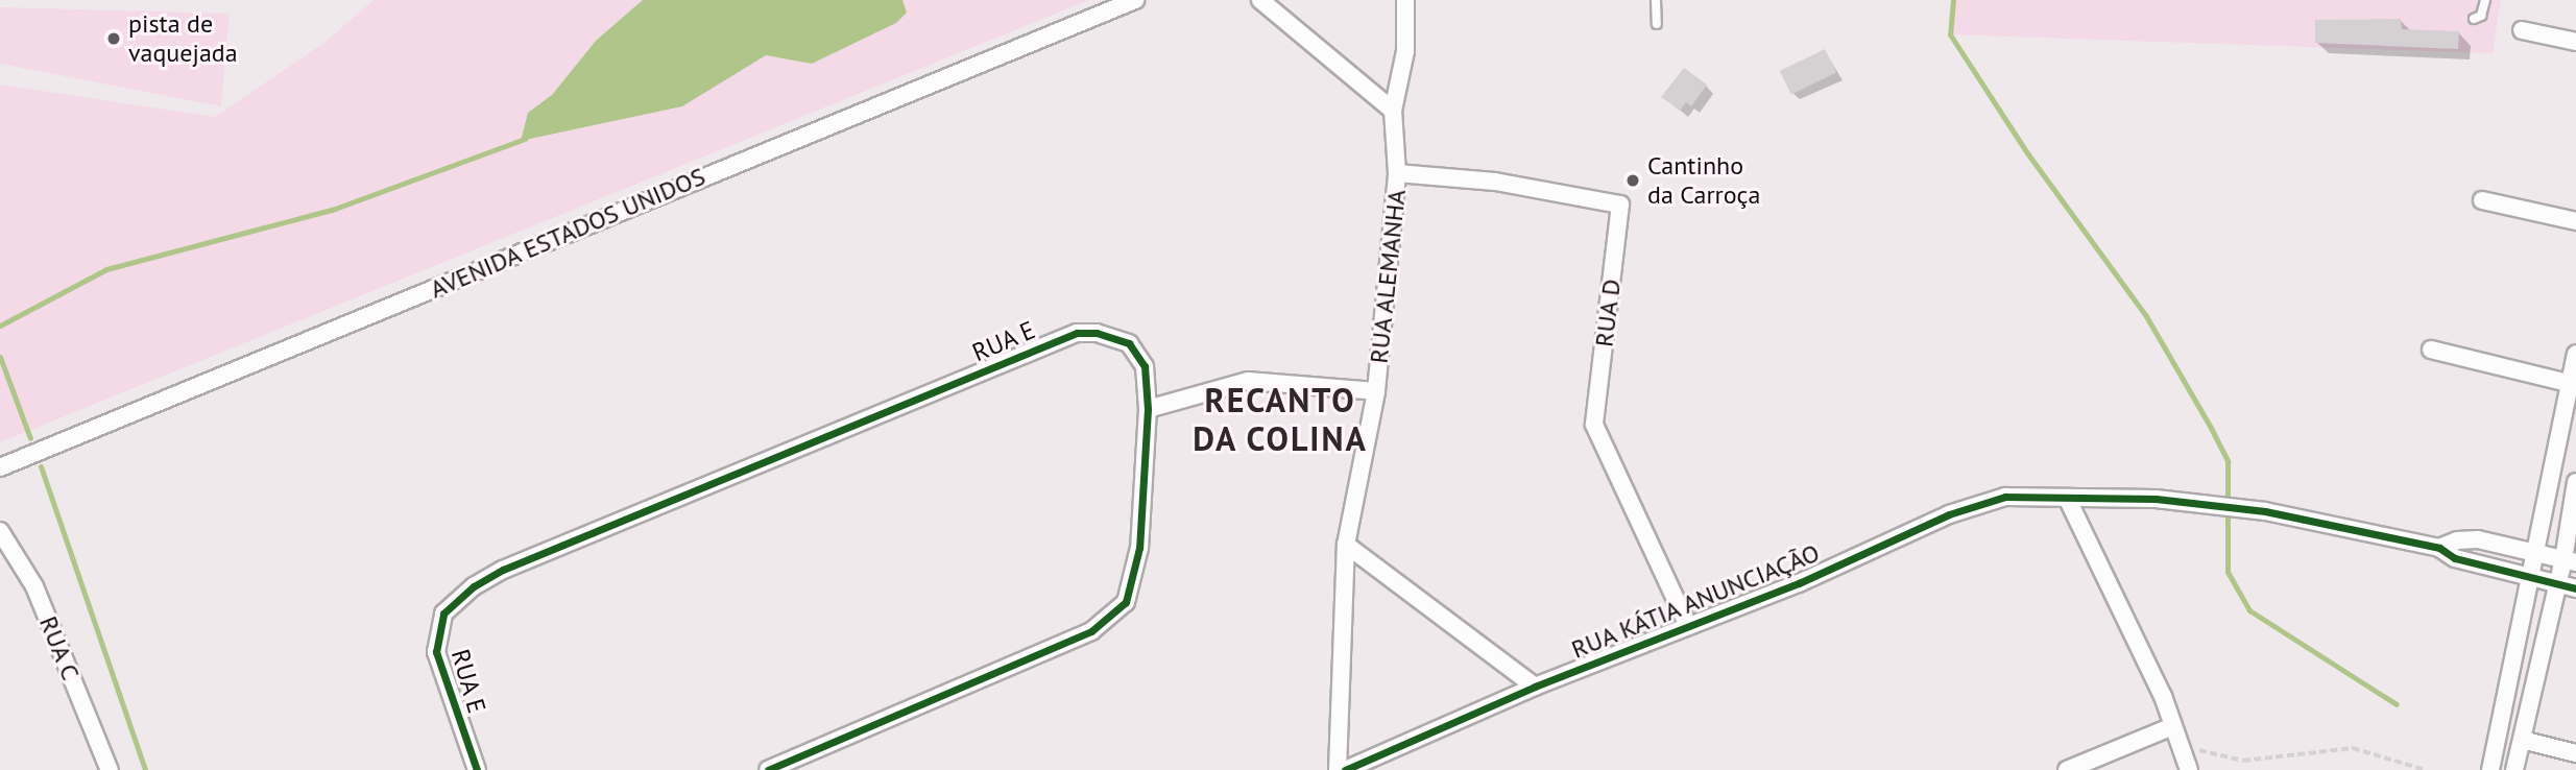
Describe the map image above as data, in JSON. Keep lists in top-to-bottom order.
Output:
{
  "streets": {
    "street": [
      "AVENIDA ESTADOS UNIDOS",
      "RUA ALEMANHA",
      "RUA D",
      "RUA E",
      "RUA KÁTIA ANUNCIAÇÃO",
      "RUA C"
    ]
  },
  "crossings": [
    ["RUA ALEMANHA", "RUA D"],
    ["RUA D", "RUA KÁTIA ANUNCIAÇÃO"]
  ],
  "districts": ["RECANTO DA COLINA"],
  "places": ["pista de vaquejada", "Cantinho da Carroça"]
}
